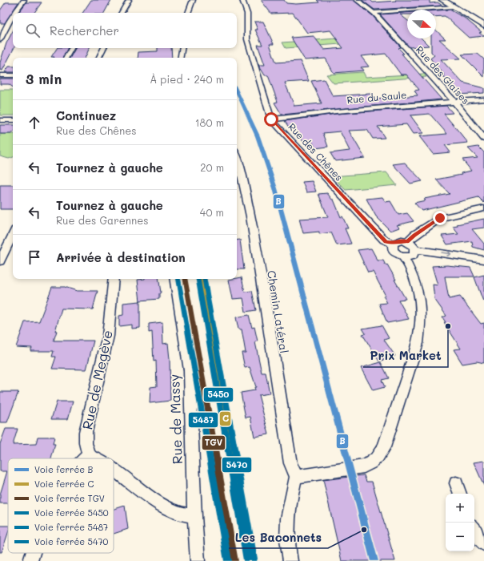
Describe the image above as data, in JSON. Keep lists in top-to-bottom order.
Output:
{
  "streets": {
    "street": [
      "Rue des Glaises",
      "Rue du Saule",
      "Rue des Chênes",
      "Chemin Latéral",
      "Rue de Megève",
      "Rue de Massy"
    ]
  },
  "crossings": [
    ["Rue des Glaises", "Rue du Saule"],
    ["Rue du Saule", "Rue des Chênes"]
  ],
  "places": ["Prix Market", "Les Baconnets"],
  "lines": [
    "rail line B",
    "rail line C",
    "rail line TGV",
    "rail line 5450",
    "rail line 5487",
    "rail line 5470"
  ],
  "legend": [
    "Voie ferrée B",
    "Voie ferrée C",
    "Voie ferrée TGV",
    "Voie ferrée 5450",
    "Voie ferrée 5487",
    "Voie ferrée 5470"
  ],
  "north": "right",
  "page": {
    "search": "Rechercher",
    "heading": ["3 min", "À pied · 240 m"],
    "list": [
      ["Continuez", "Rue des Chênes", "180 m"],
      ["Tournez à gauche", "20 m"],
      ["Tournez à gauche", "Rue des Garennes", "40 m"],
      "Arrivée à destination"
    ],
    "map_buttons": ["+", "−"]
  }
}
